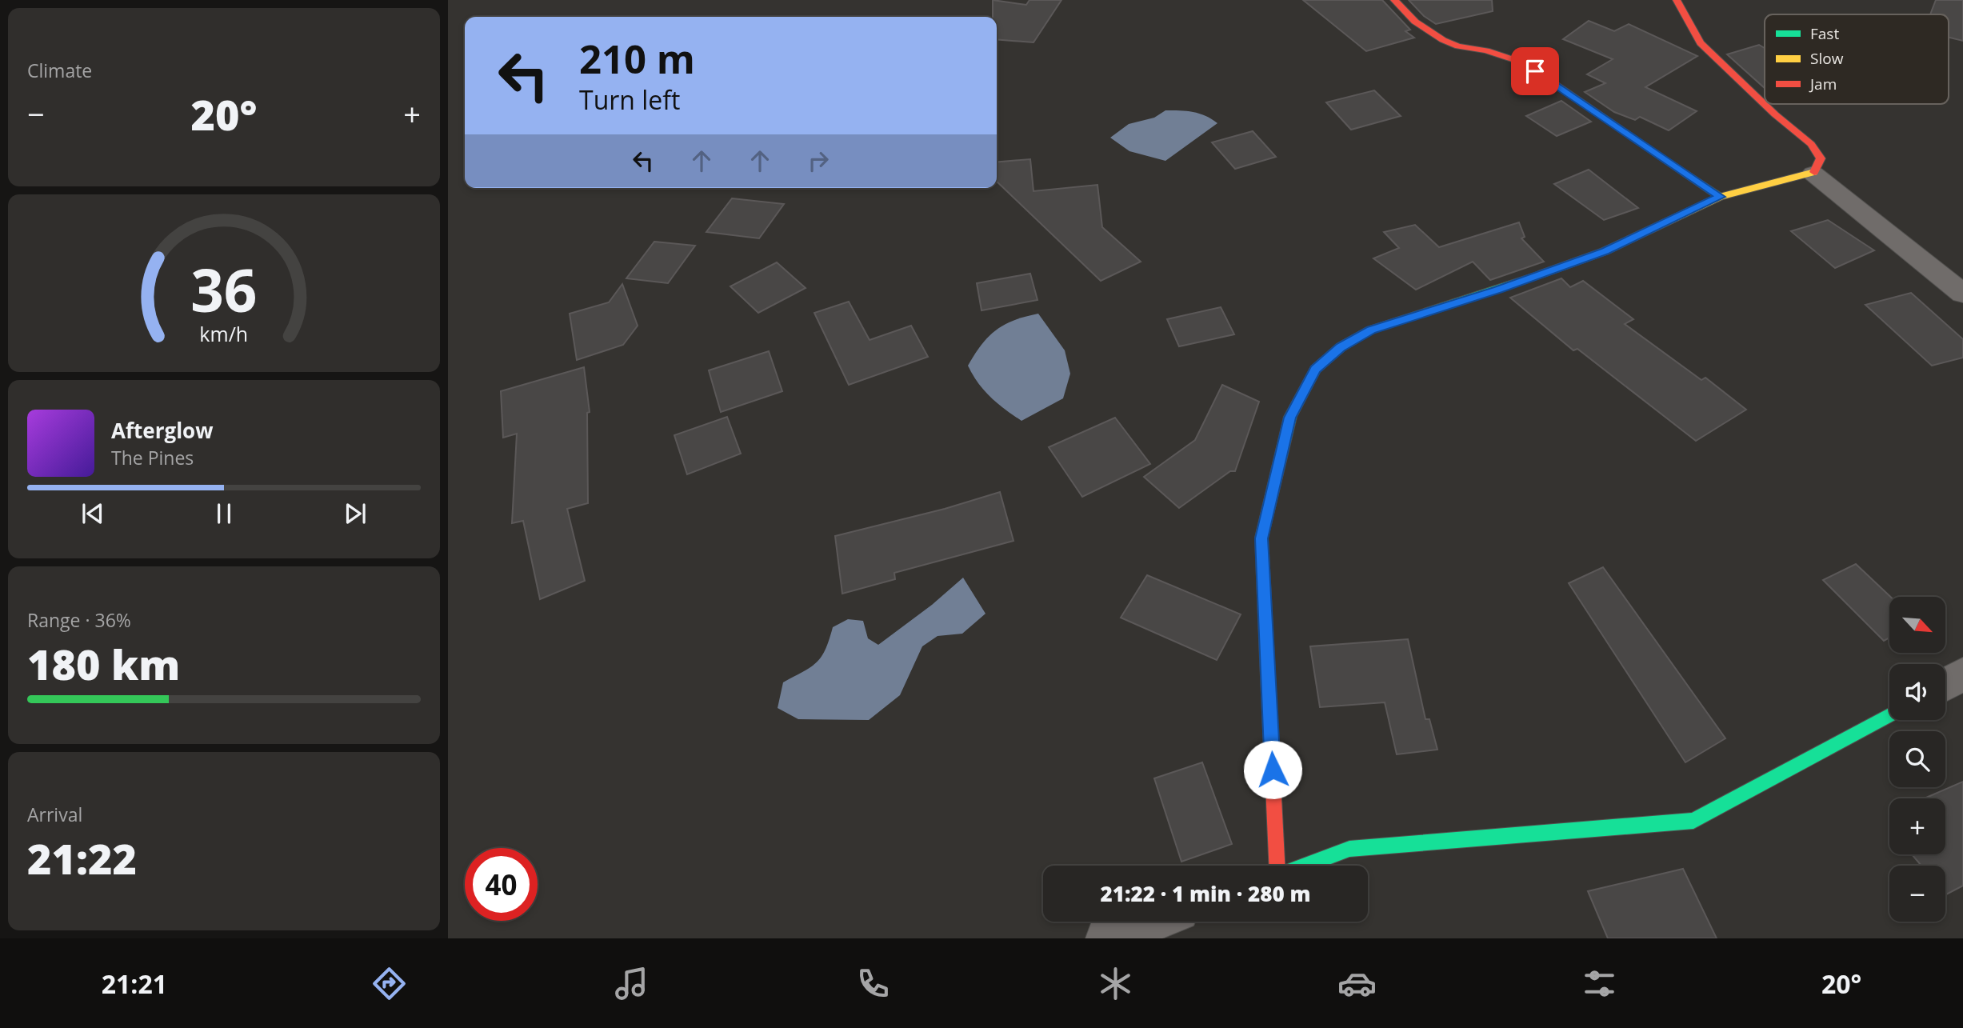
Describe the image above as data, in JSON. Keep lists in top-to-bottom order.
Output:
{
  "legend": ["Fast", "Slow", "Jam"],
  "north": "bottom right",
  "page": {
    "tile": [
      "Climate",
      ["Range · 36%", "180 km"],
      ["Arrival", "21:22"]
    ],
    "turn": ["210 m", "Turn left"],
    "heat": ["−", "20°", "+"],
    "song": ["Afterglow", "The Pines"],
    "map_buttons": ["+", "−"],
    "limit": "40",
    "trip": "21:22 · 1 min · 280 m",
    "tabs": ["21:21", "20°"],
    "gauge": ["36", "km/h"]
  }
}
